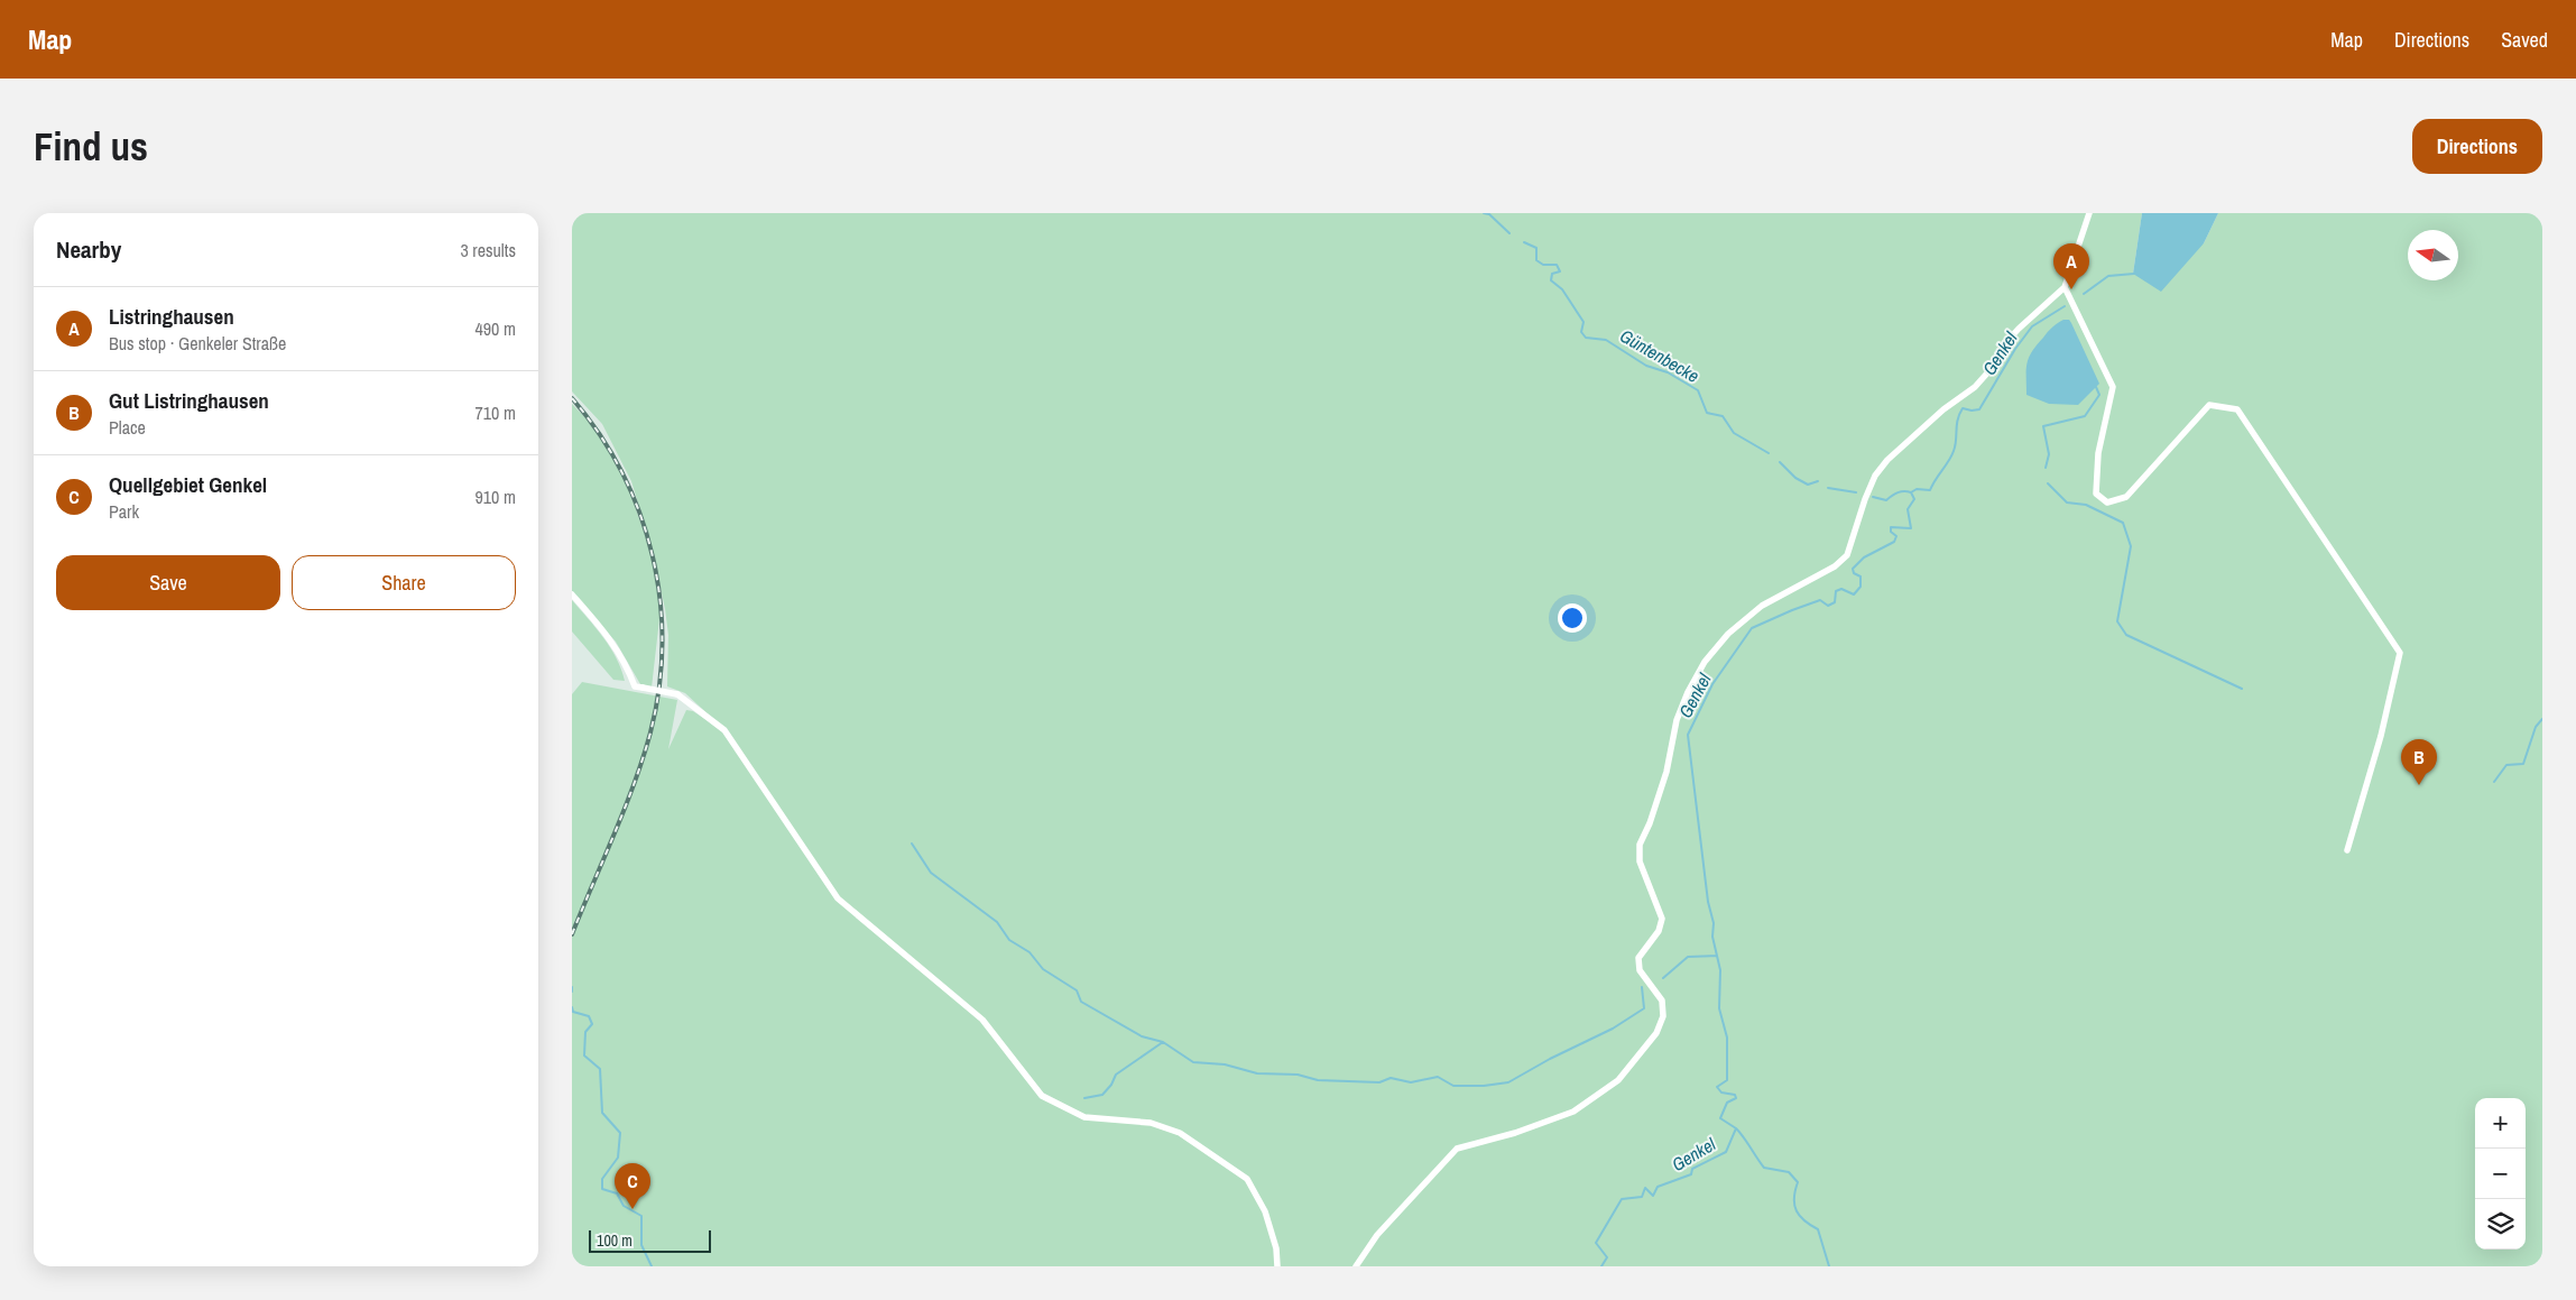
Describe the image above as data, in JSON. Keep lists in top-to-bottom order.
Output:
{
  "water": ["Genkel", "Güntenbecke"],
  "scale_bar": "100 m",
  "north": "left",
  "page": {
    "header": "Map",
    "nav": ["Map", "Directions", "Saved"],
    "buttons": [
      "Directions",
      ["Save", "Share"]
    ],
    "title": "Find us",
    "heading": ["Nearby", "3 results"],
    "pins": ["A", "B", "C"],
    "list": [
      {
        "mark": "A",
        "name": "Listringhausen",
        "note": "Bus stop · Genkeler Straße",
        "value": "490 m"
      },
      {
        "mark": "B",
        "name": "Gut Listringhausen",
        "note": "Place",
        "value": "710 m"
      },
      {
        "mark": "C",
        "name": "Quellgebiet Genkel",
        "note": "Park",
        "value": "910 m"
      }
    ],
    "map_buttons": ["+", "−"],
    "scale": "100 m"
  }
}
